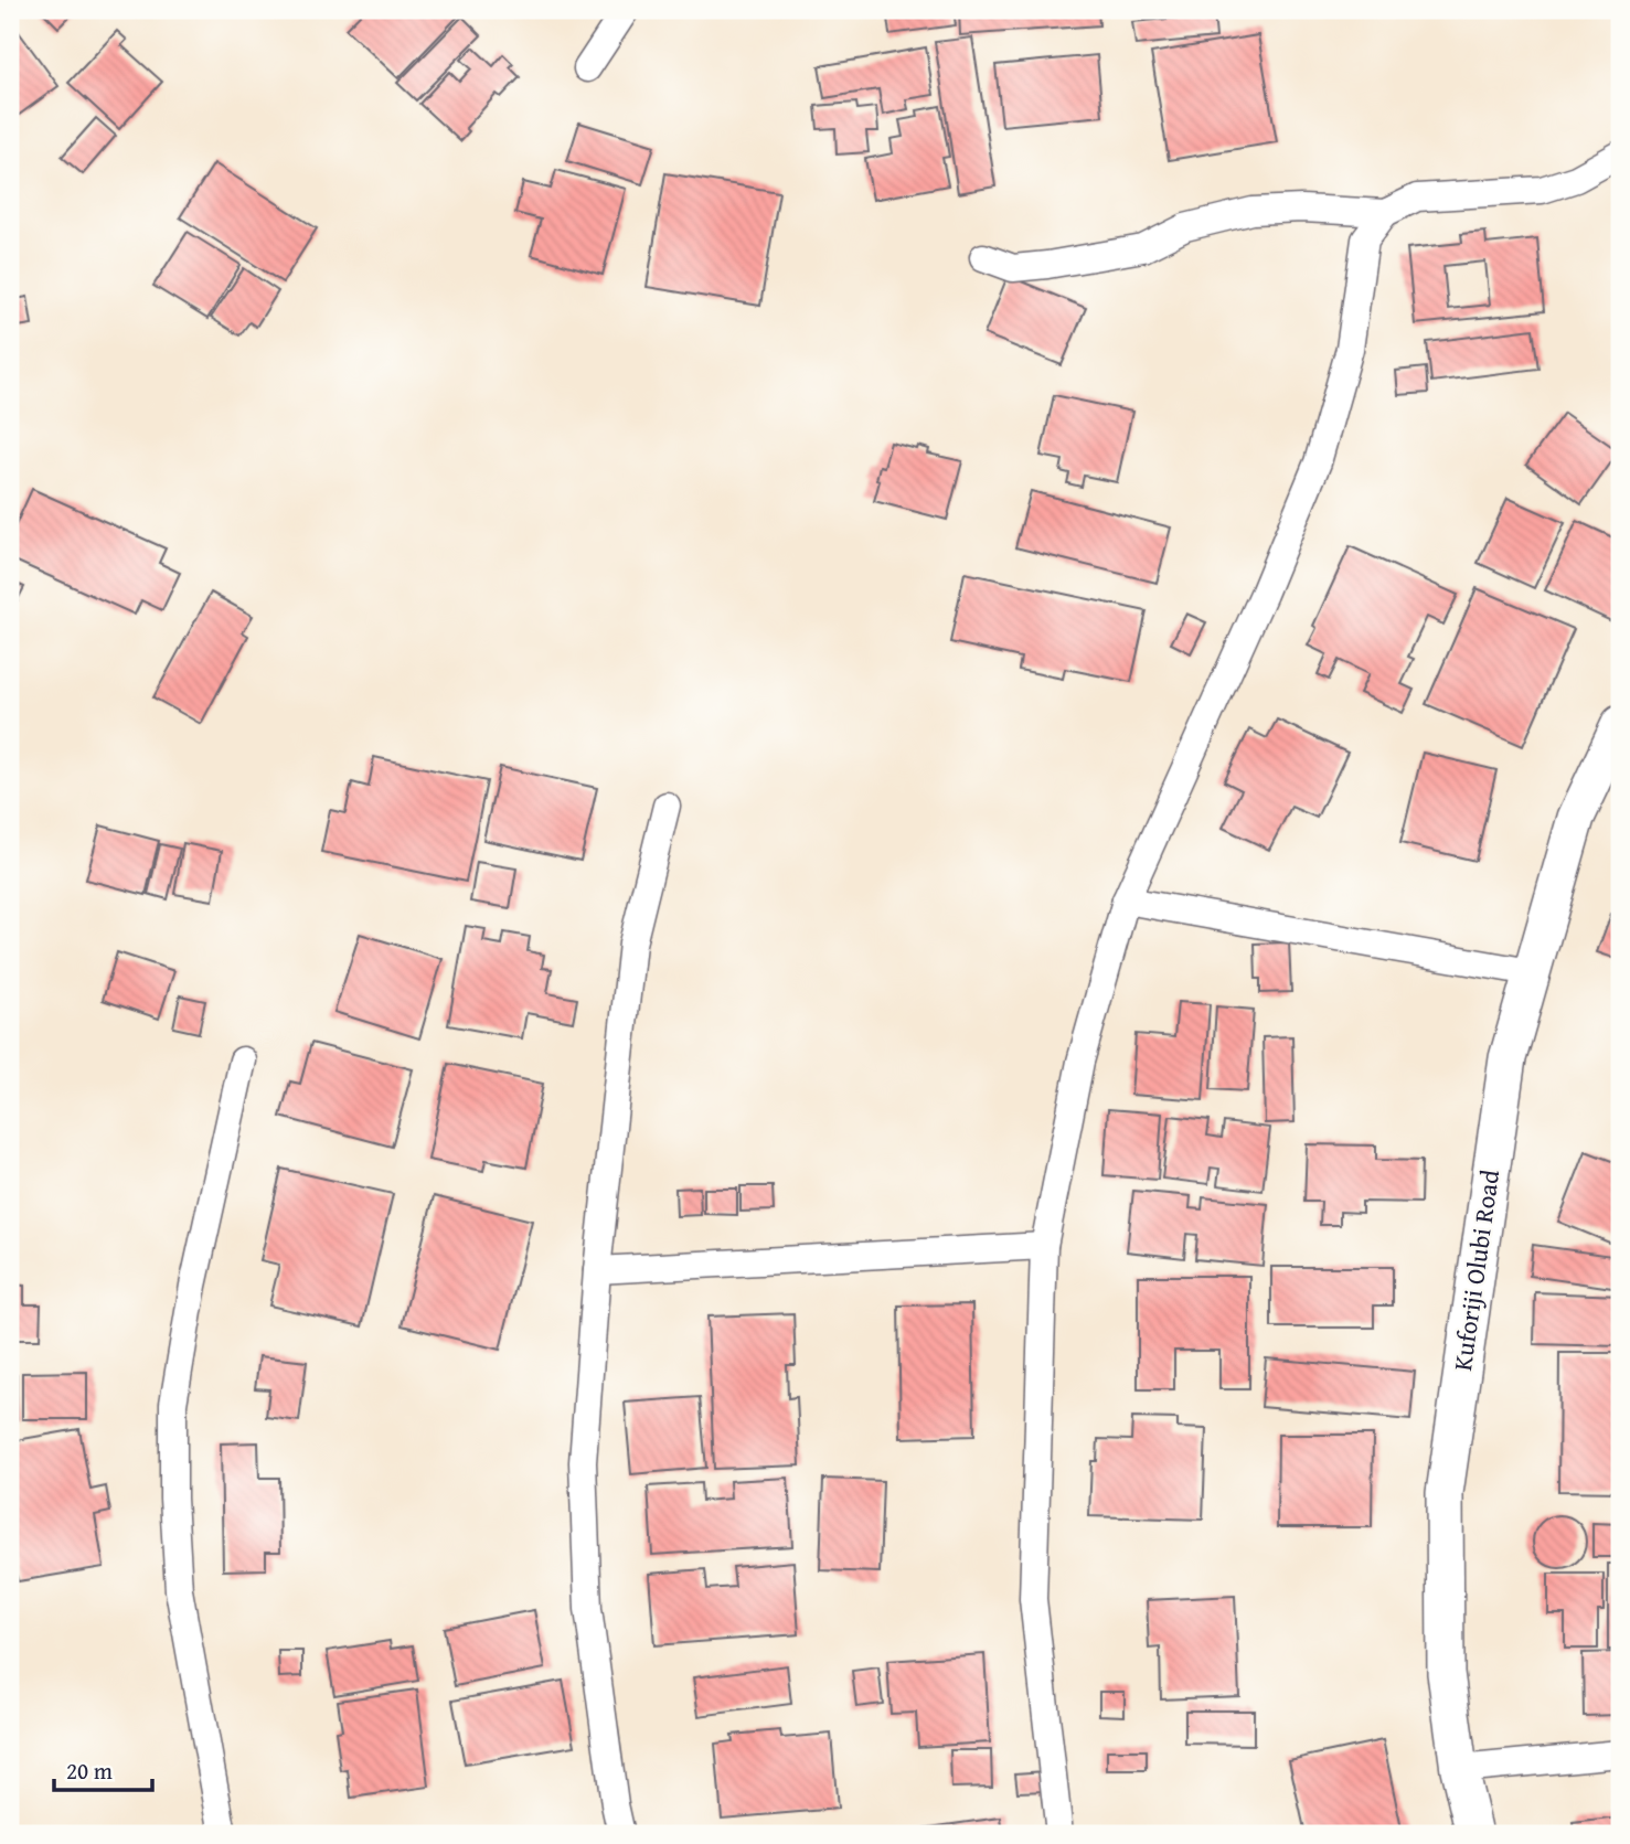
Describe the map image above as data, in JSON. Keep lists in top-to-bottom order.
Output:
{
  "streets": {
    "street": ["Kuforiji Olubi Road"]
  },
  "scale_bar": "20 m"
}
